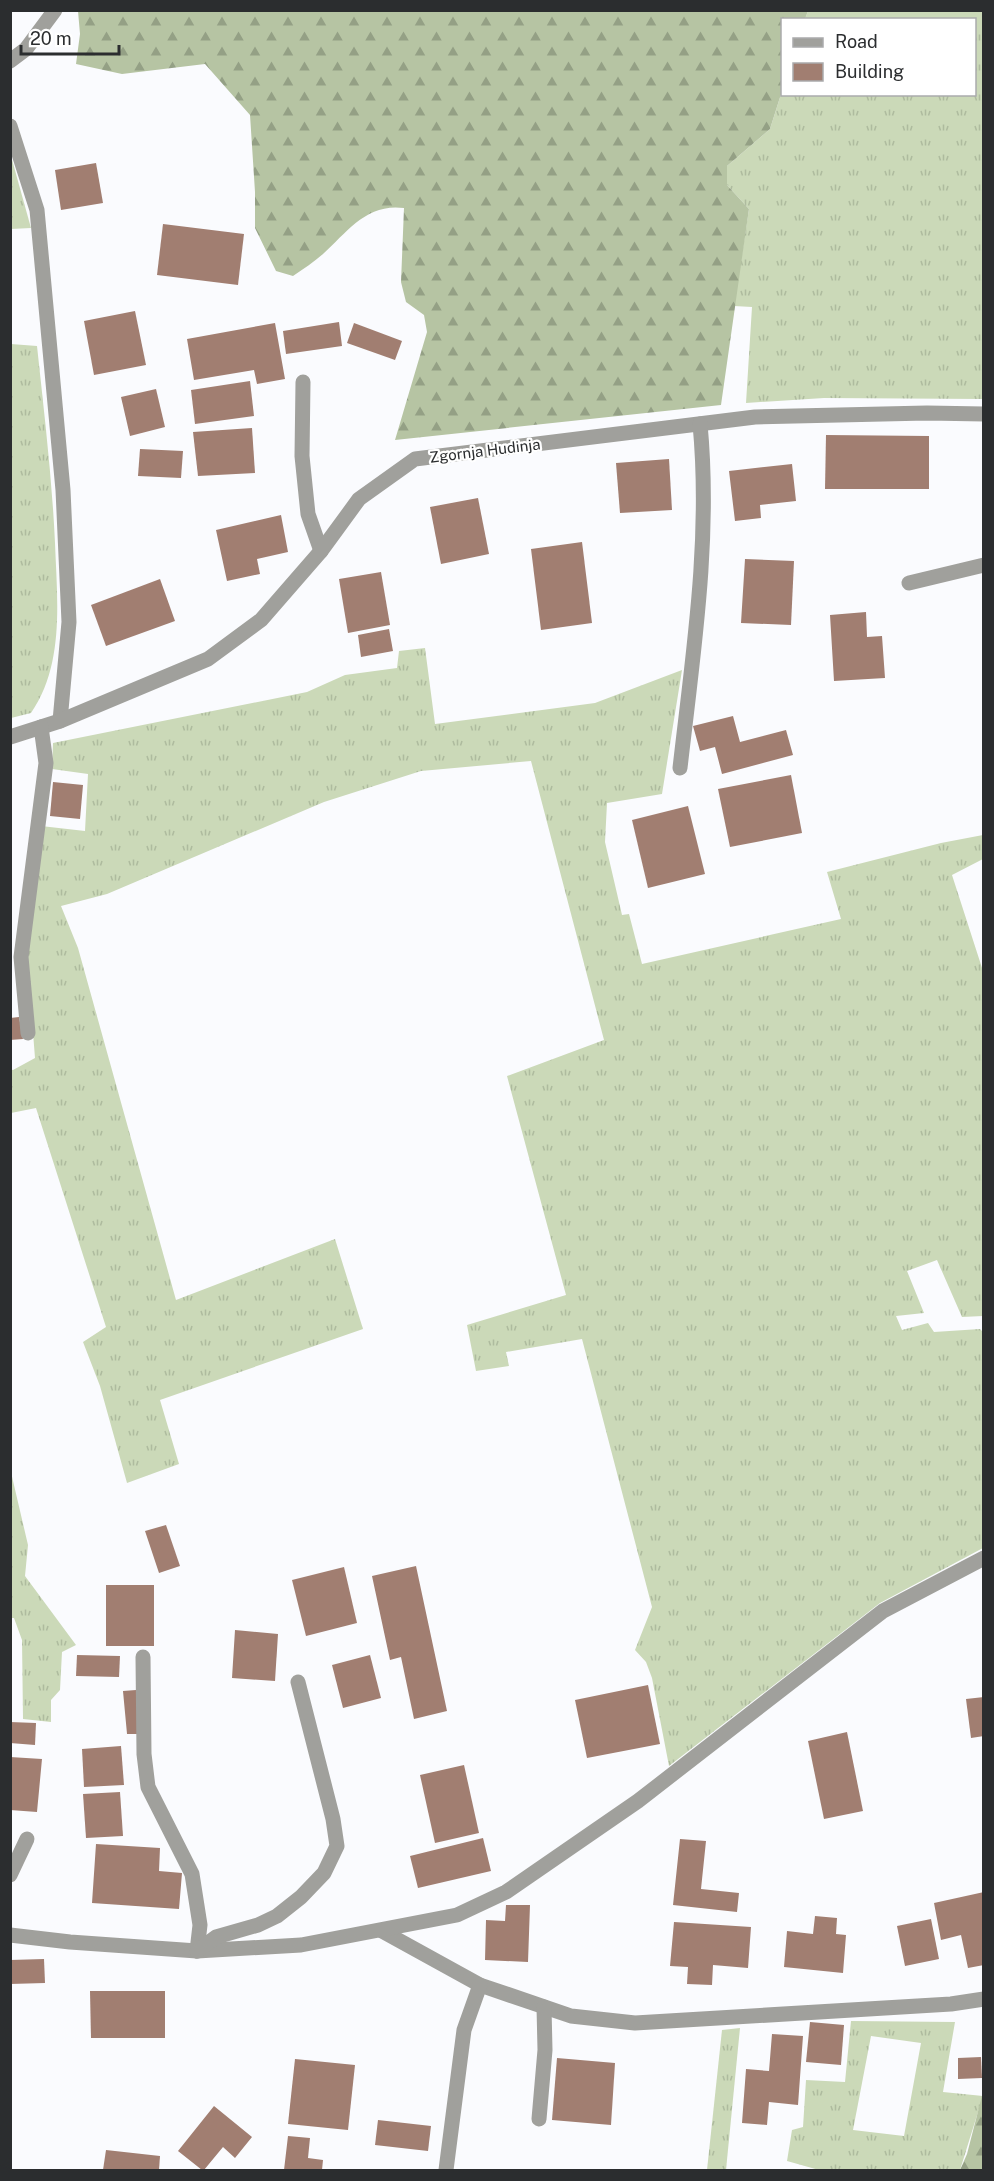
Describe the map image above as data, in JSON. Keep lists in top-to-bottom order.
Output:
{
  "streets": {
    "street": ["Zgornja Hudinja"]
  },
  "legend": ["Road", "Building"],
  "scale_bar": "20 m"
}
